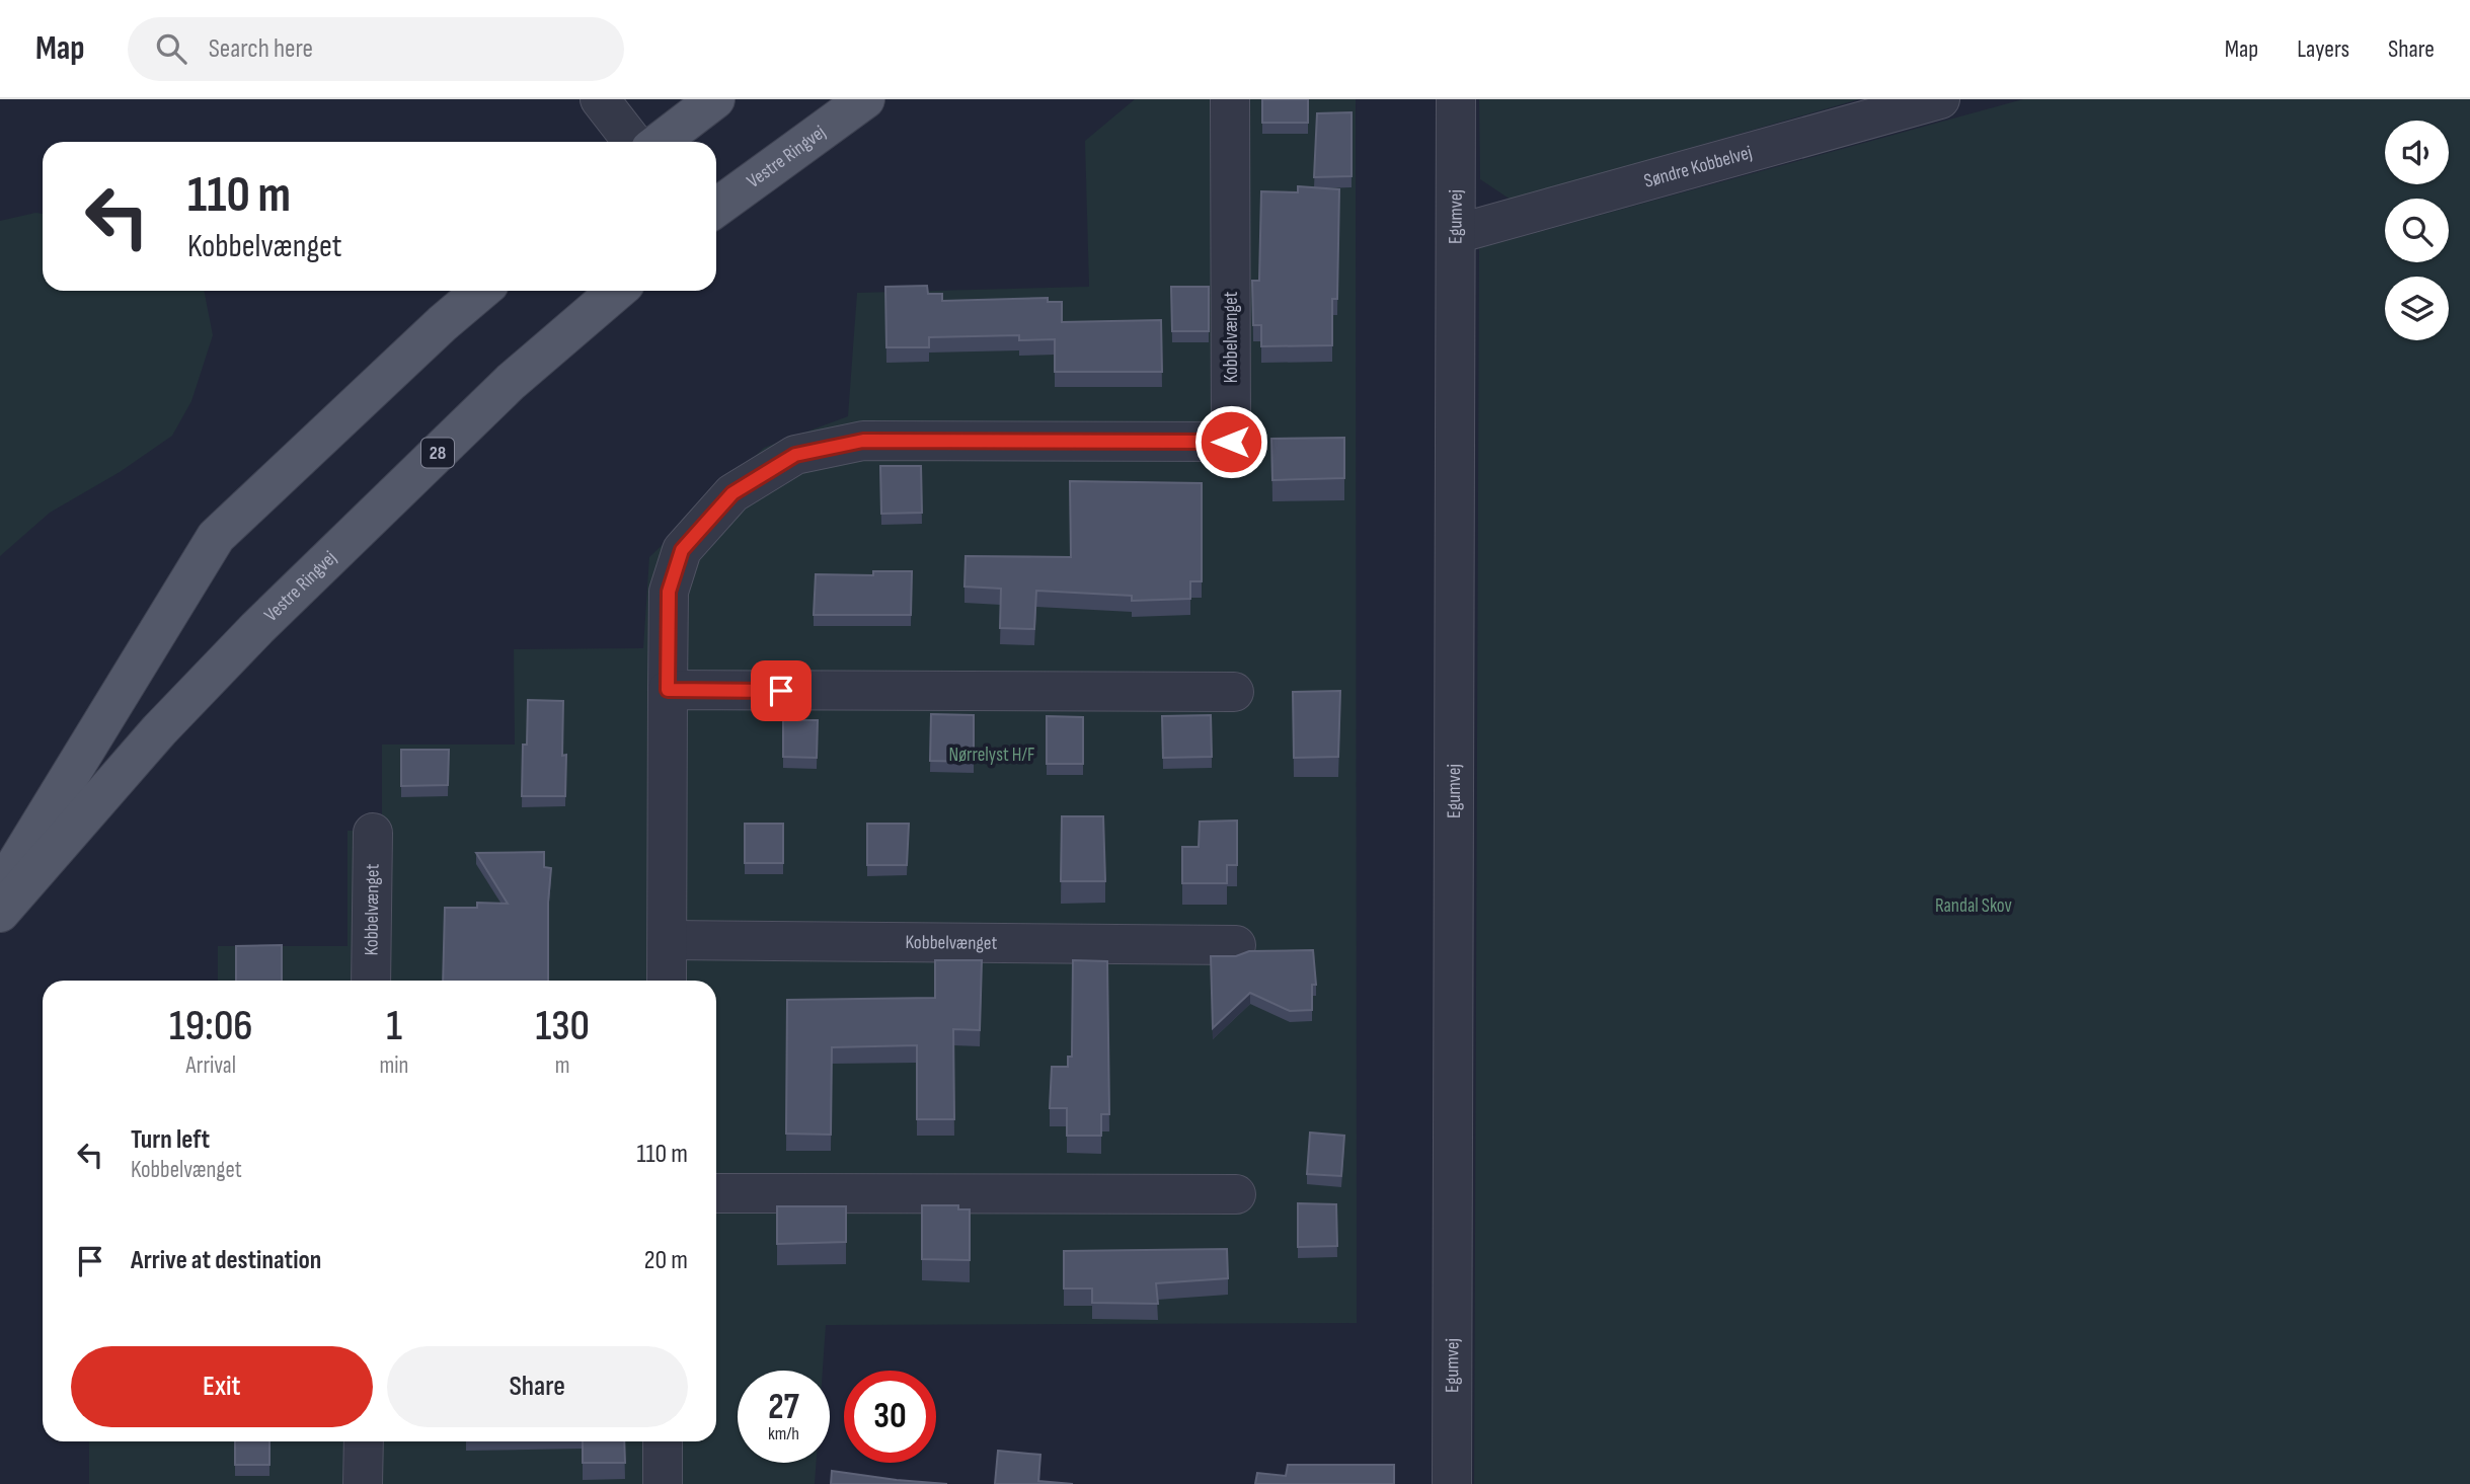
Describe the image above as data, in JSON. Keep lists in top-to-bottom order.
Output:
{
  "streets": {
    "main road": ["Vestre Ringvej", "28"],
    "street": ["Søndre Kobbelvej", "Egumvej", "Kobbelvænget"]
  },
  "crossings": [
    ["Søndre Kobbelvej", "Egumvej"]
  ],
  "parks": ["Nørrelyst H/F", "Randal Skov"],
  "page": {
    "header": "Map",
    "search": "Search here",
    "nav": ["Map", "Layers", "Share"],
    "turn": ["110 m", "Kobbelvænget"],
    "eta": [
      "19:06",
      "Arrival",
      "1",
      "min",
      "130",
      "m"
    ],
    "list": [
      {
        "name": "Turn left",
        "note": "Kobbelvænget",
        "value": "110 m"
      },
      {
        "name": "Arrive at destination",
        "value": "20 m"
      }
    ],
    "buttons": ["Exit", "Share"],
    "speed": "27 km/h",
    "limit": "30"
  }
}
